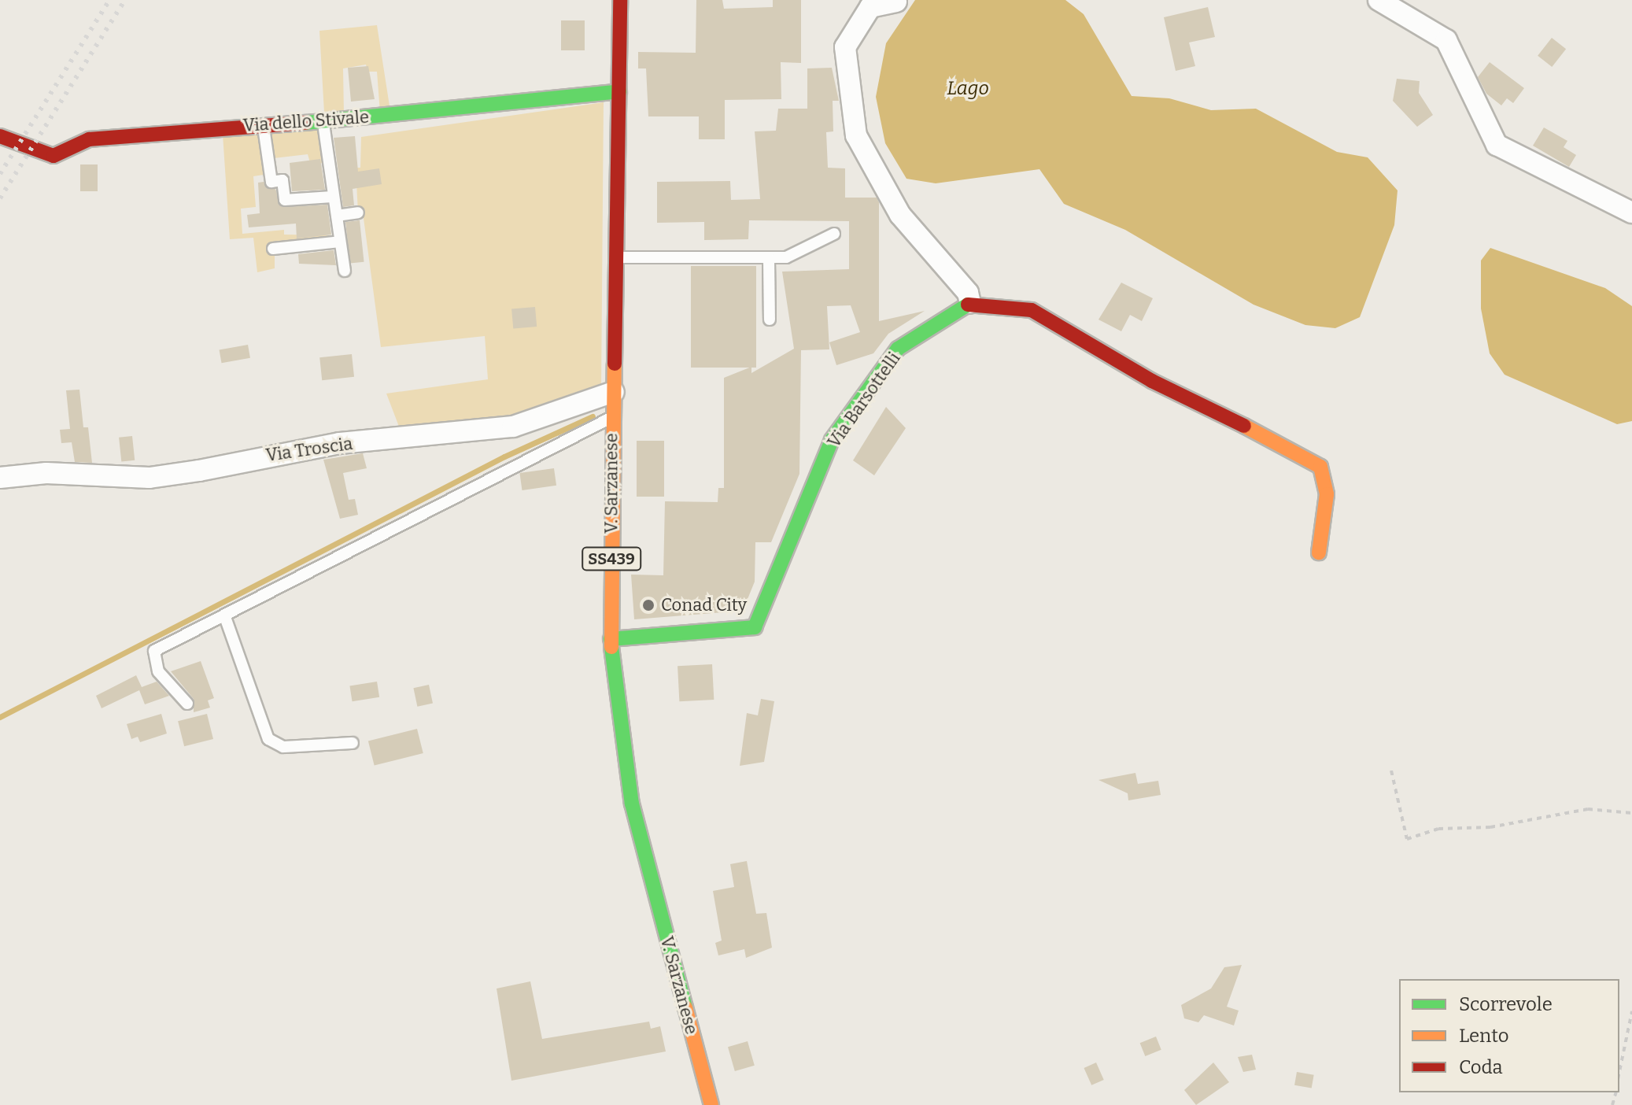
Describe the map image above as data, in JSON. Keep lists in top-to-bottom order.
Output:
{
  "streets": {
    "street": [
      "Via dello Stivale",
      "Via Barsottelli",
      "Via Troscia",
      "V. Sarzanese",
      "SS439"
    ]
  },
  "crossings": [
    ["Via dello Stivale", "V. Sarzanese"],
    ["Via Barsottelli", "V. Sarzanese"],
    ["Via Troscia", "V. Sarzanese"]
  ],
  "water": ["Lago"],
  "places": ["Conad City"],
  "legend": ["Scorrevole", "Lento", "Coda"]
}
